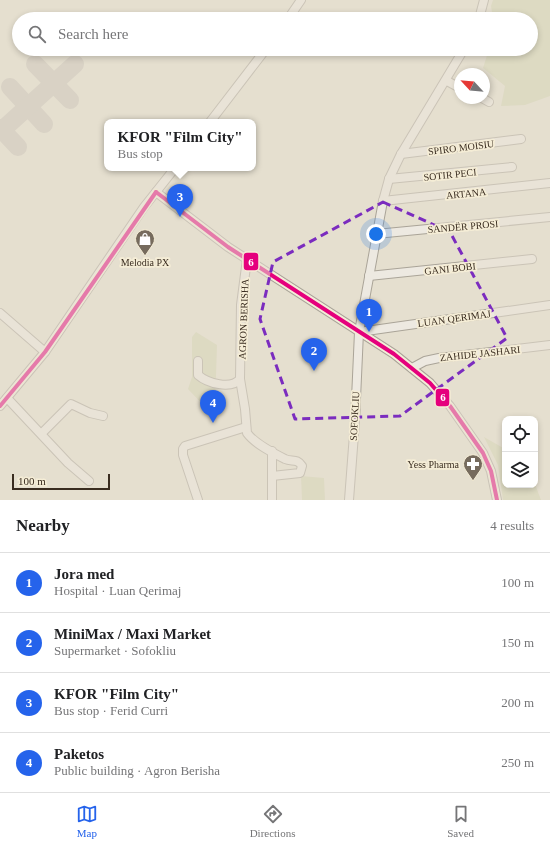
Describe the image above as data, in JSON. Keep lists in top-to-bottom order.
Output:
{
  "streets": {
    "street": [
      "SPIRO MOISIU",
      "SOTIR PECI",
      "ARTANA",
      "SANDËR PROSI",
      "GANI BOBI",
      "LUAN QERIMAJ",
      "AGRON BERISHA",
      "ZAHIDE JASHARI",
      "SOFOKLIU"
    ]
  },
  "crossings": [
    ["LUAN QERIMAJ", "SOFOKLIU"]
  ],
  "places": {
    "shop": ["Melodia PX"],
    "pharmacy": ["Yess Pharma"]
  },
  "lines": ["transit line 6"],
  "scale_bar": "100 m",
  "north": "top left",
  "page": {
    "search": "Search here",
    "popup": ["KFOR \"Film City\"", "Bus stop"],
    "pins": [
      "3",
      "1",
      "2",
      "4"
    ],
    "scale": "100 m",
    "heading": ["Nearby", "4 results"],
    "list": [
      {
        "mark": "1",
        "name": "Jora med",
        "note": "Hospital · Luan Qerimaj",
        "value": "100 m"
      },
      {
        "mark": "2",
        "name": "MiniMax / Maxi Market",
        "note": "Supermarket · Sofokliu",
        "value": "150 m"
      },
      {
        "mark": "3",
        "name": "KFOR \"Film City\"",
        "note": "Bus stop · Ferid Curri",
        "value": "200 m"
      },
      {
        "mark": "4",
        "name": "Paketos",
        "note": "Public building · Agron Berisha",
        "value": "250 m"
      }
    ],
    "nav": ["Map", "Directions", "Saved"]
  }
}
